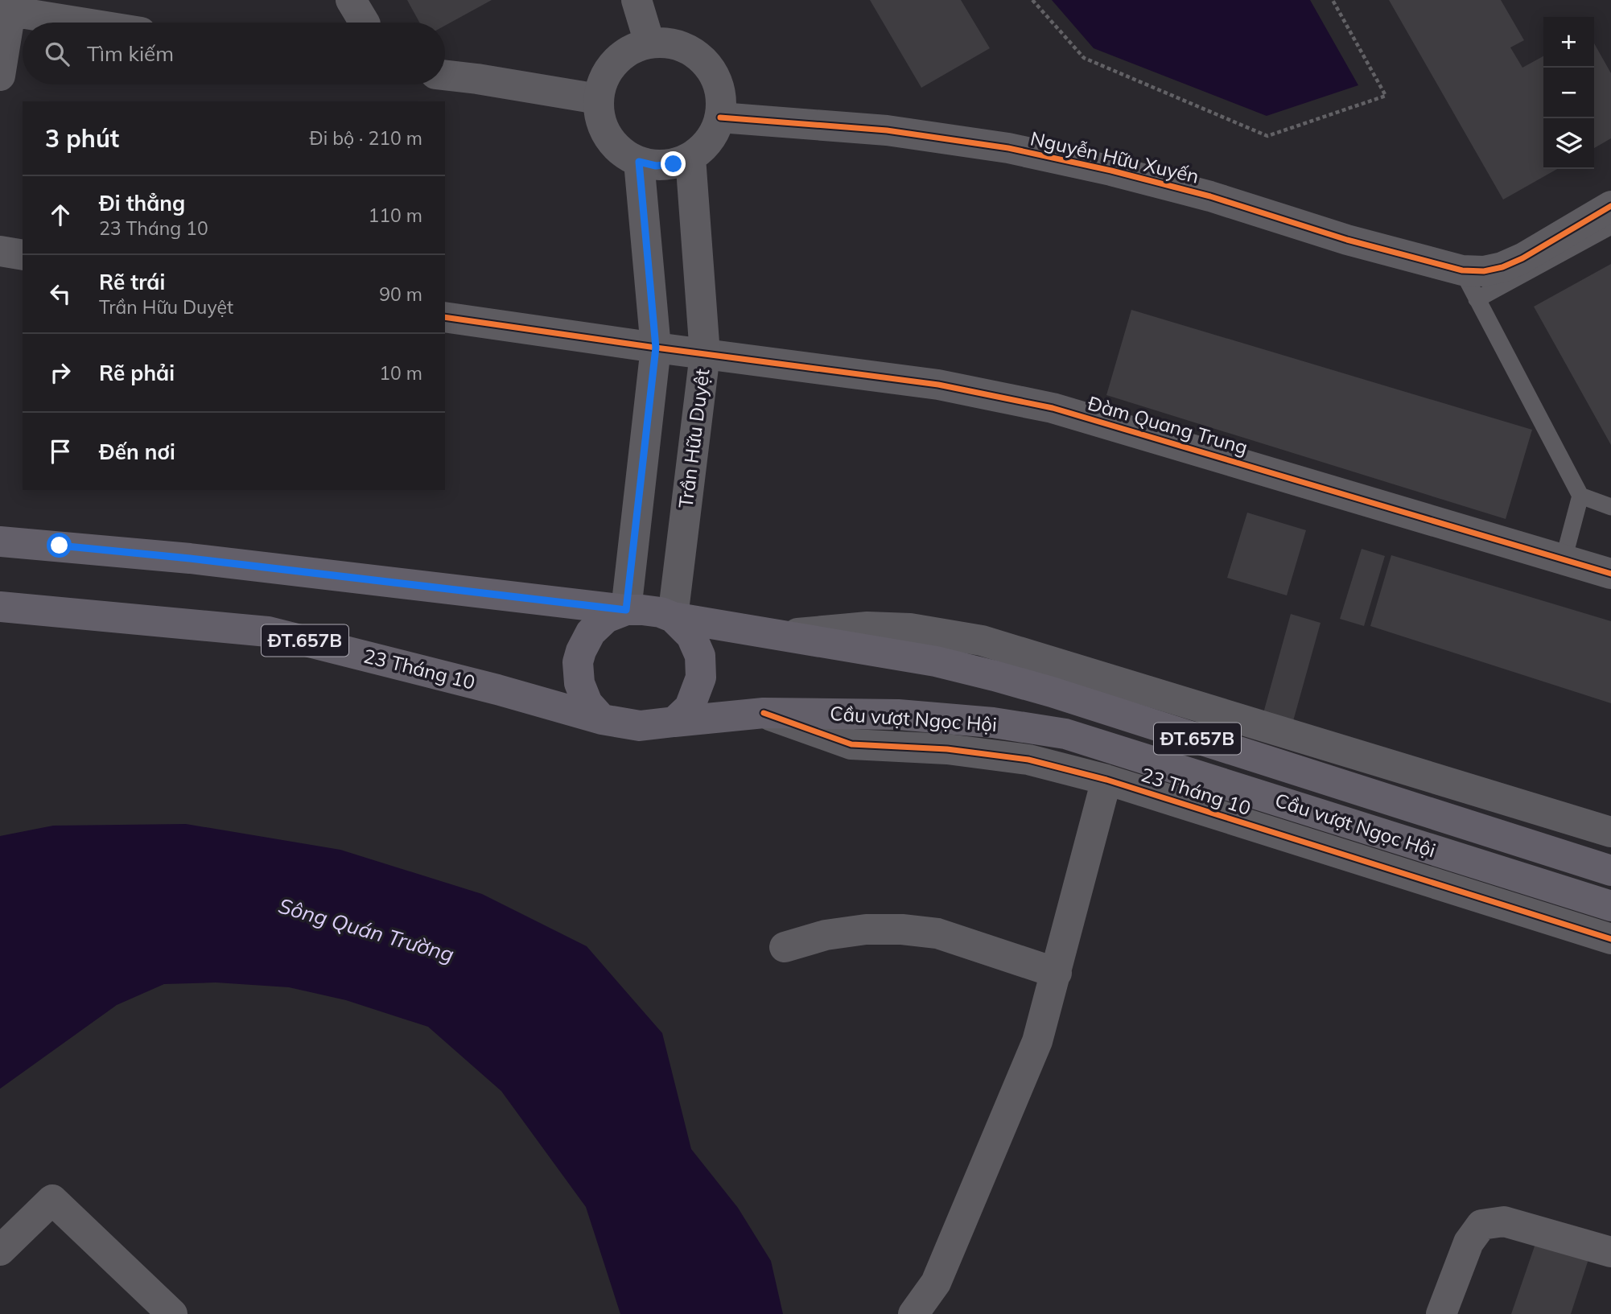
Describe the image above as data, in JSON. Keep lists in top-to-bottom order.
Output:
{
  "streets": {
    "main road": ["ĐT.657B", "23 Tháng 10", "Cầu vượt Ngọc Hội"],
    "street": ["Nguyễn Hữu Xuyến", "Đàm Quang Trung", "Trần Hữu Duyệt"]
  },
  "crossings": [
    ["Nguyễn Hữu Xuyến", "Trần Hữu Duyệt"],
    ["Đàm Quang Trung", "Trần Hữu Duyệt"],
    ["Trần Hữu Duyệt", "ĐT.657B"],
    ["Trần Hữu Duyệt", "23 Tháng 10"],
    ["ĐT.657B", "23 Tháng 10"],
    ["ĐT.657B", "Cầu vượt Ngọc Hội"],
    ["23 Tháng 10", "Cầu vượt Ngọc Hội"]
  ],
  "water": ["Sông Quán Trường"],
  "page": {
    "map_buttons": ["+", "−"],
    "search": "Tìm kiếm",
    "heading": ["3 phút", "Đi bộ · 210 m"],
    "list": [
      ["Đi thẳng", "23 Tháng 10", "110 m"],
      ["Rẽ trái", "Trần Hữu Duyệt", "90 m"],
      ["Rẽ phải", "10 m"],
      "Đến nơi"
    ]
  }
}
